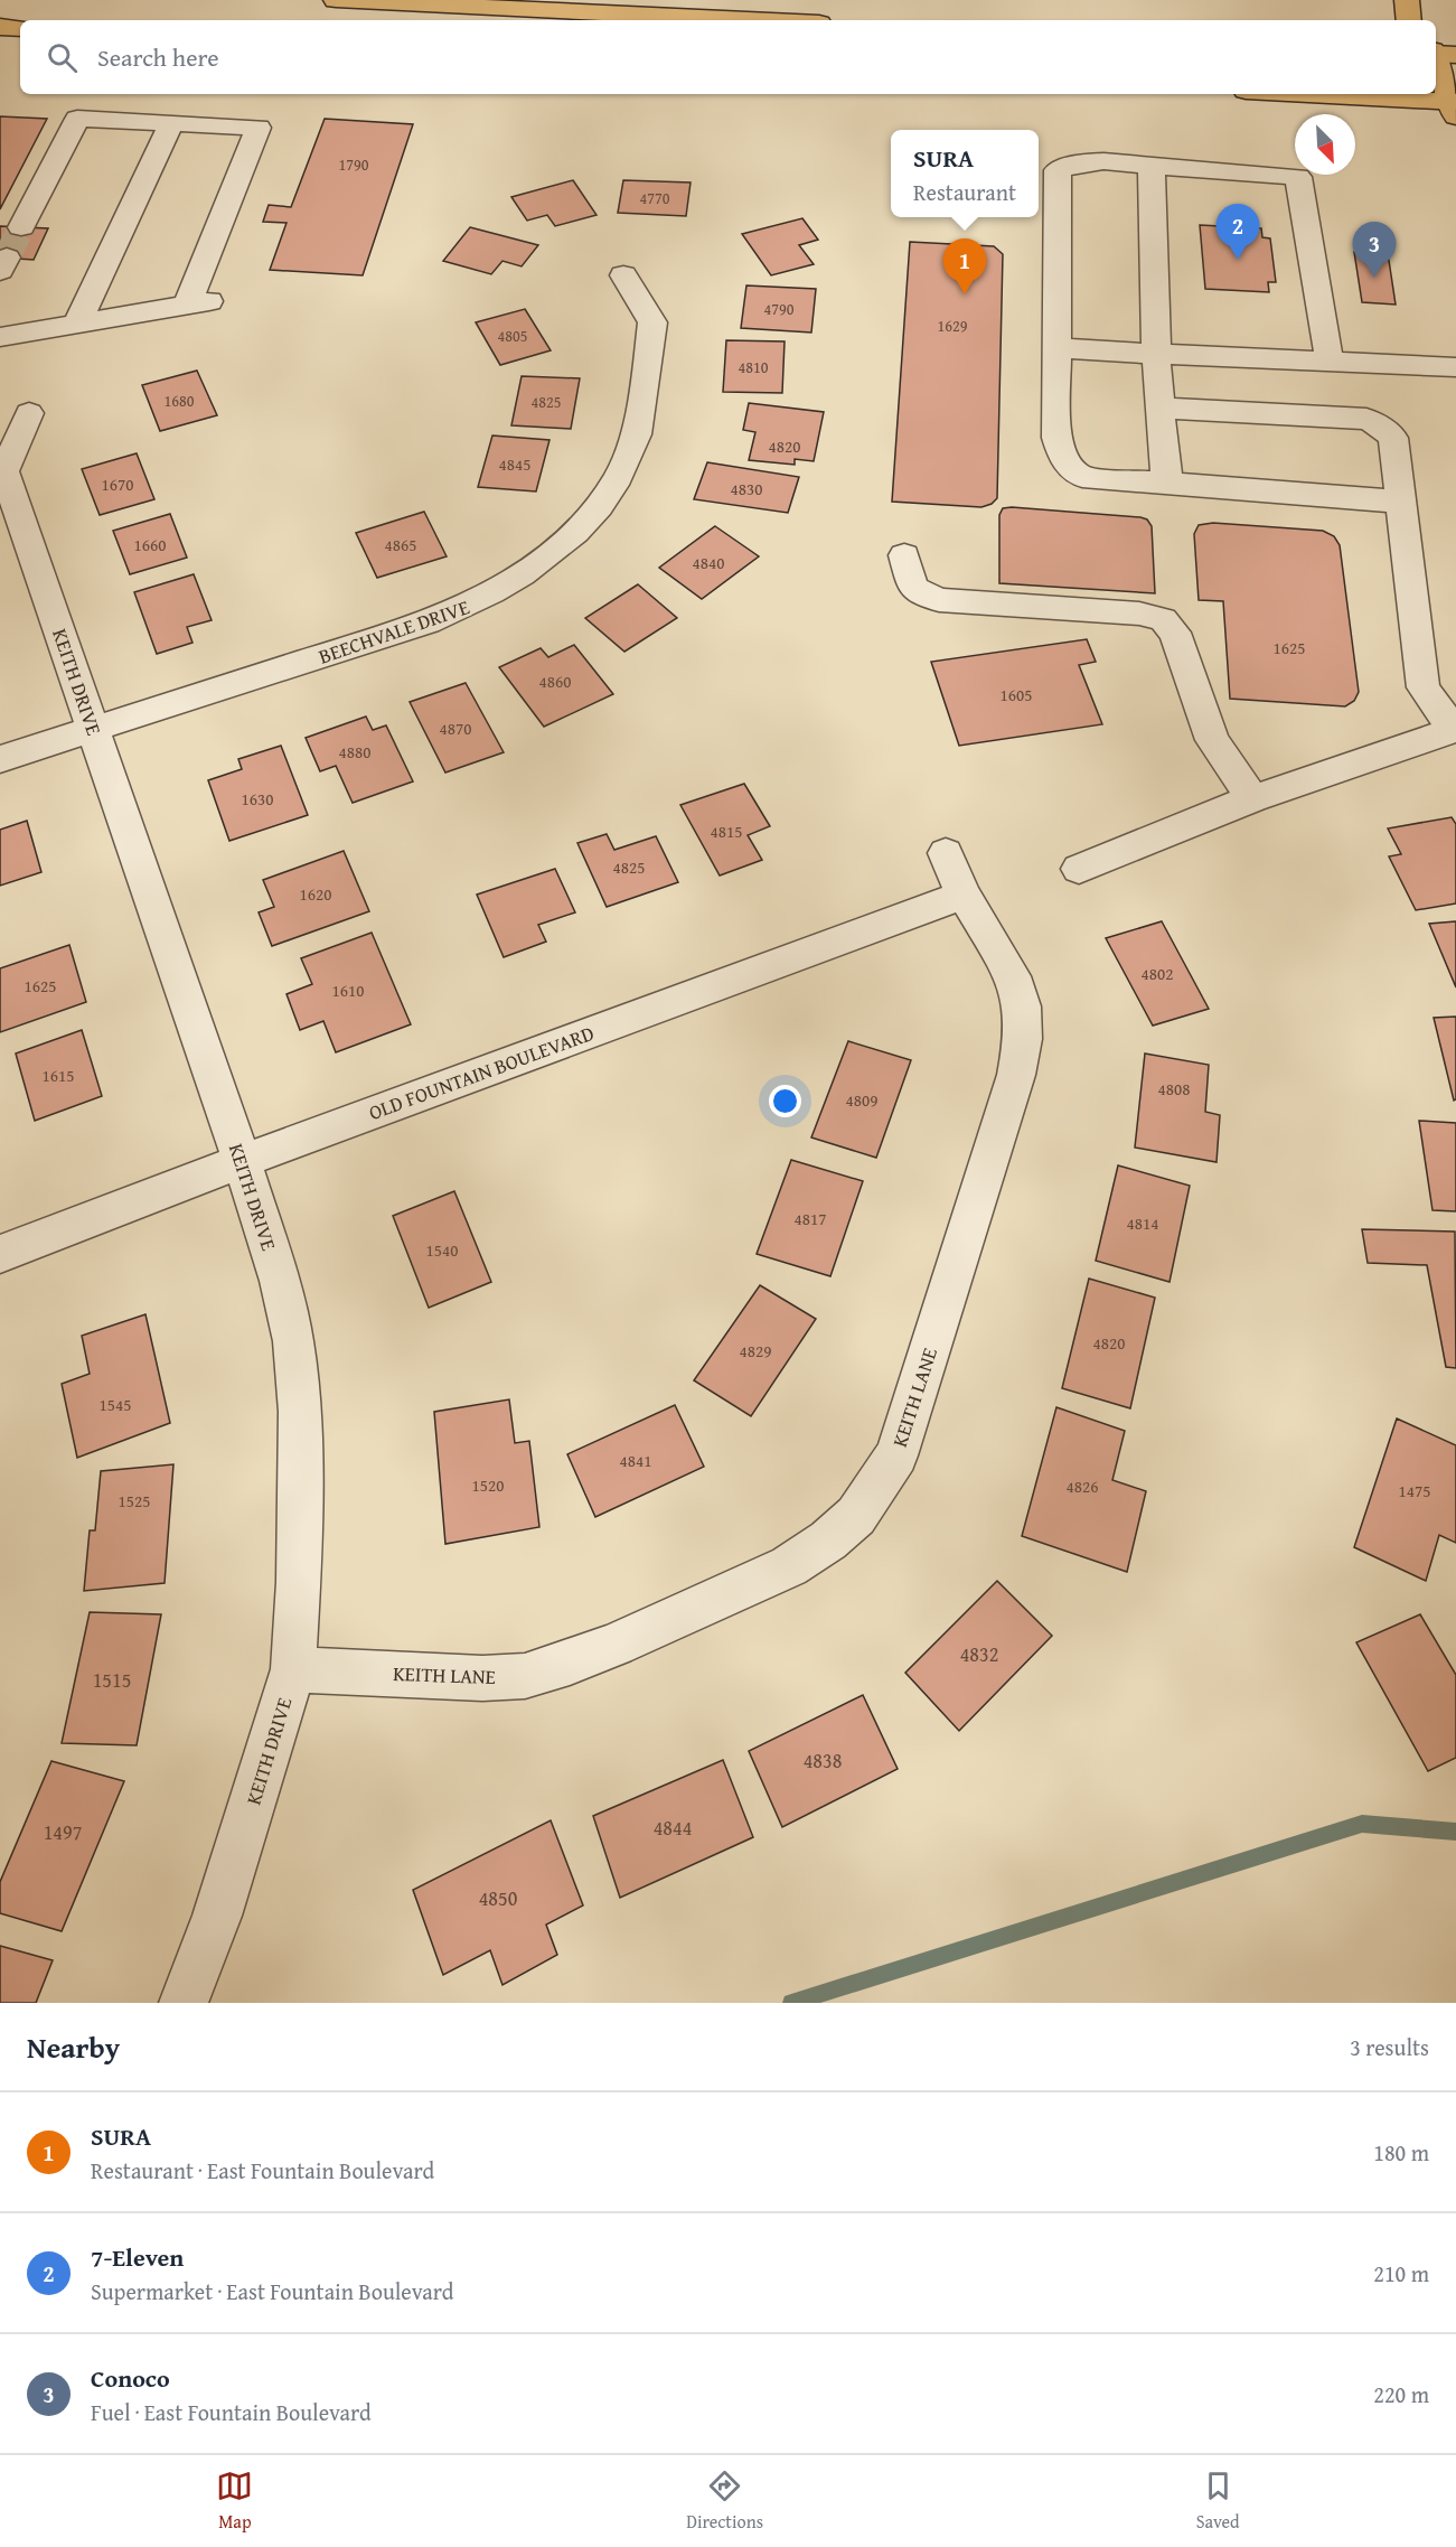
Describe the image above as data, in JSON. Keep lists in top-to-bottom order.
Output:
{
  "streets": {
    "street": [
      "BEECHVALE DRIVE",
      "KEITH DRIVE",
      "OLD FOUNTAIN BOULEVARD",
      "KEITH LANE"
    ]
  },
  "crossings": [
    ["BEECHVALE DRIVE", "KEITH DRIVE"],
    ["KEITH DRIVE", "OLD FOUNTAIN BOULEVARD"],
    ["KEITH DRIVE", "KEITH LANE"],
    ["OLD FOUNTAIN BOULEVARD", "KEITH LANE"]
  ],
  "house_numbers": [
    "1790",
    "4770",
    "4790",
    "1629",
    "4805",
    "4810",
    "1680",
    "4825",
    "4820",
    "4845",
    "1670",
    "4830",
    "1660",
    "4865",
    "4840",
    "1625",
    "4860",
    "1605",
    "4870",
    "4880",
    "1630",
    "4815",
    "4825",
    "1620",
    "4802",
    "1625",
    "1610",
    "1615",
    "4808",
    "4809",
    "4817",
    "4814",
    "1540",
    "4820",
    "4829",
    "1545",
    "4841",
    "1520",
    "4826",
    "1475",
    "1525",
    "4832",
    "1515",
    "4838",
    "4844",
    "1497",
    "4850"
  ],
  "north": "bottom right",
  "page": {
    "search": "Search here",
    "popup": ["SURA", "Restaurant"],
    "pins": ["2", "3", "1"],
    "heading": ["Nearby", "3 results"],
    "list": [
      {
        "mark": "1",
        "name": "SURA",
        "note": "Restaurant · East Fountain Boulevard",
        "value": "180 m"
      },
      {
        "mark": "2",
        "name": "7-Eleven",
        "note": "Supermarket · East Fountain Boulevard",
        "value": "210 m"
      },
      {
        "mark": "3",
        "name": "Conoco",
        "note": "Fuel · East Fountain Boulevard",
        "value": "220 m"
      }
    ],
    "nav": ["Map", "Directions", "Saved"]
  }
}
